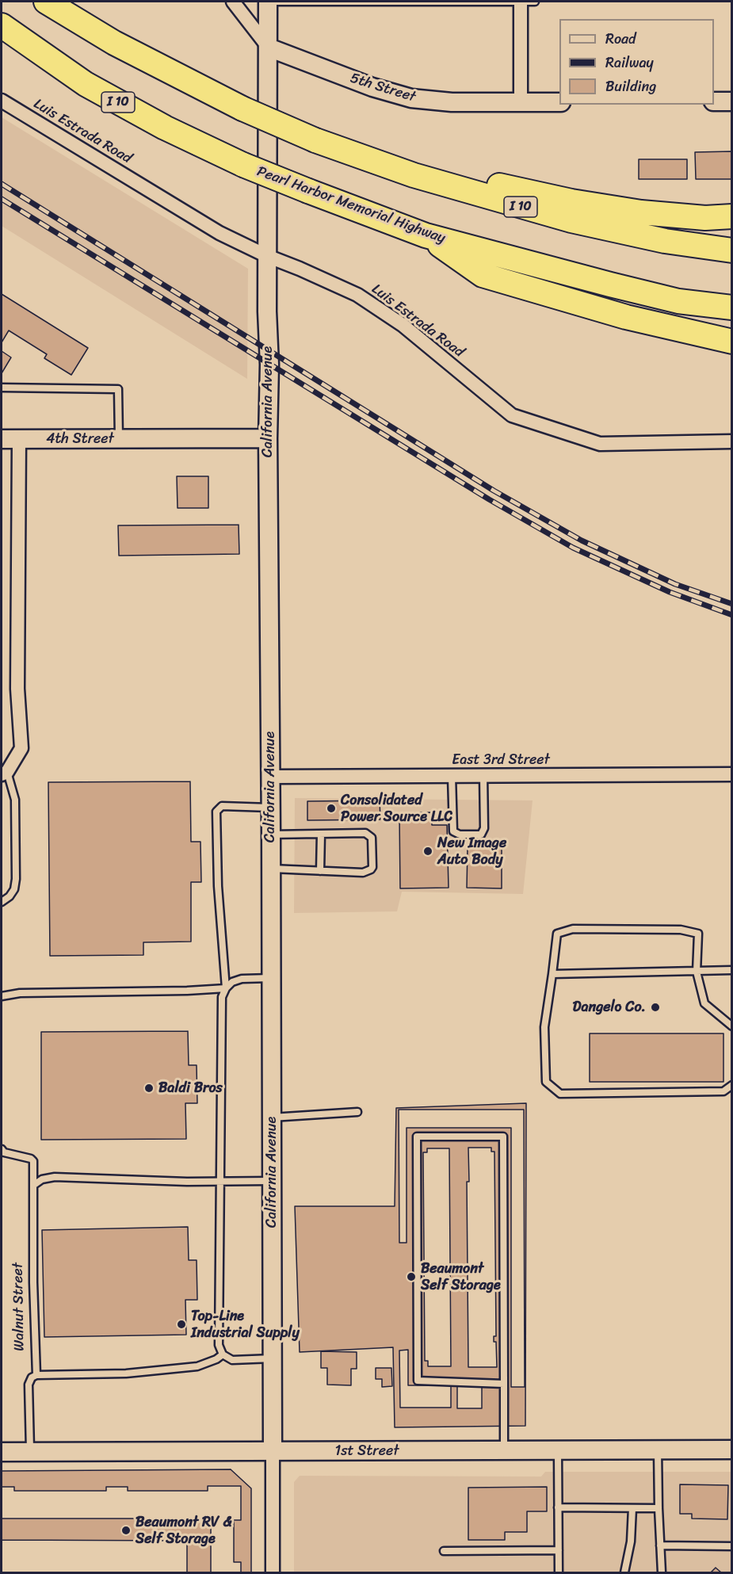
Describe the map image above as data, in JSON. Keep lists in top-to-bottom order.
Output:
{
  "streets": {
    "highway": ["I 10", "Pearl Harbor Memorial Highway"],
    "street": [
      "5th Street",
      "Luis Estrada Road",
      "California Avenue",
      "4th Street",
      "East 3rd Street",
      "1st Street"
    ],
    "lane": ["Walnut Street"]
  },
  "crossings": [
    ["5th Street", "California Avenue"],
    ["Luis Estrada Road", "California Avenue"],
    ["California Avenue", "4th Street"],
    ["California Avenue", "East 3rd Street"],
    ["California Avenue", "1st Street"],
    ["Walnut Street", "1st Street"]
  ],
  "places": [
    "Consolidated Power Source LLC",
    "New Image Auto Body",
    "Dangelo Co.",
    "Baldi Bros",
    "Beaumont Self Storage",
    "Top-Line Industrial Supply",
    "Beaumont RV & Self Storage"
  ],
  "legend": ["Road", "Railway", "Building"]
}
